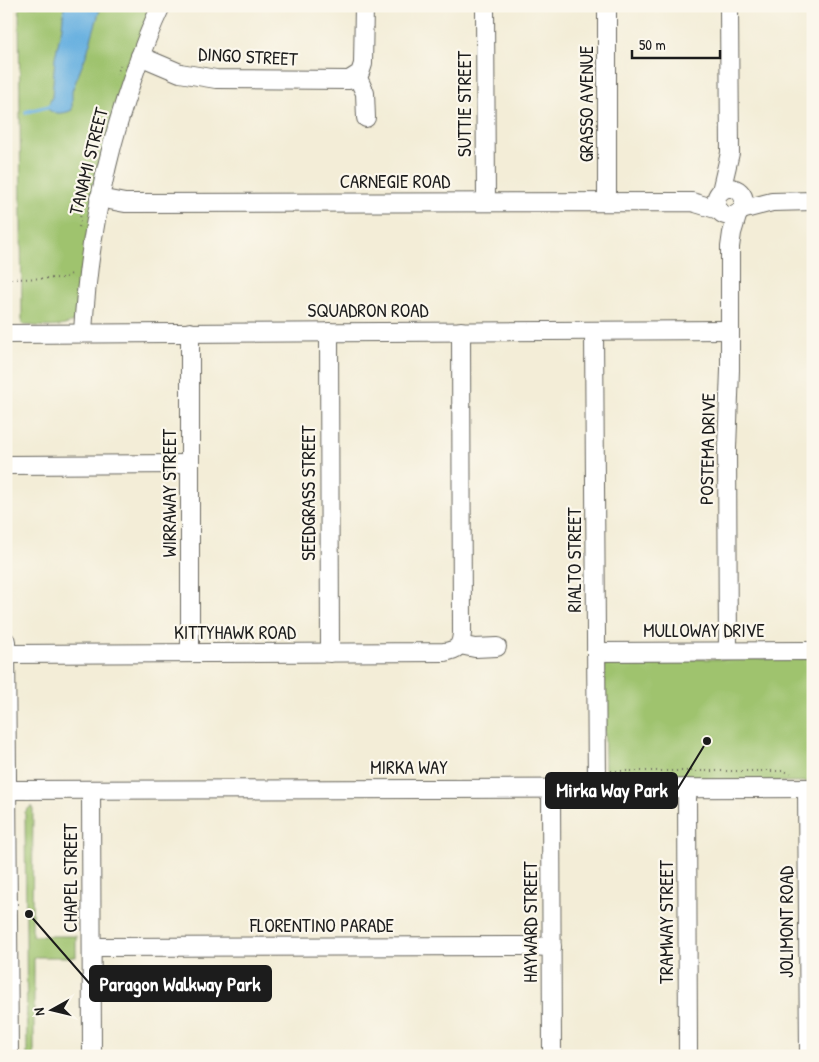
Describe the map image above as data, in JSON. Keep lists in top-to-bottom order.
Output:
{
  "streets": {
    "street": [
      "DINGO STREET",
      "SUTTIE STREET",
      "GRASSO AVENUE",
      "TANAMI STREET",
      "CARNEGIE ROAD",
      "SQUADRON ROAD",
      "POSTEMA DRIVE",
      "WIRRAWAY STREET",
      "SEEDGRASS STREET",
      "RIALTO STREET",
      "MULLOWAY DRIVE",
      "KITTYHAWK ROAD",
      "MIRKA WAY",
      "CHAPEL STREET",
      "HAYWARD STREET",
      "TRAMWAY STREET",
      "JOLIMONT ROAD",
      "FLORENTINO PARADE"
    ]
  },
  "crossings": [
    ["DINGO STREET", "TANAMI STREET"],
    ["SUTTIE STREET", "CARNEGIE ROAD"],
    ["GRASSO AVENUE", "CARNEGIE ROAD"],
    ["TANAMI STREET", "CARNEGIE ROAD"],
    ["TANAMI STREET", "SQUADRON ROAD"],
    ["CARNEGIE ROAD", "POSTEMA DRIVE"],
    ["SQUADRON ROAD", "POSTEMA DRIVE"],
    ["SQUADRON ROAD", "WIRRAWAY STREET"],
    ["SQUADRON ROAD", "SEEDGRASS STREET"],
    ["SQUADRON ROAD", "RIALTO STREET"],
    ["POSTEMA DRIVE", "MULLOWAY DRIVE"],
    ["WIRRAWAY STREET", "KITTYHAWK ROAD"],
    ["SEEDGRASS STREET", "KITTYHAWK ROAD"],
    ["RIALTO STREET", "MULLOWAY DRIVE"],
    ["RIALTO STREET", "MIRKA WAY"],
    ["MIRKA WAY", "CHAPEL STREET"],
    ["MIRKA WAY", "HAYWARD STREET"],
    ["MIRKA WAY", "TRAMWAY STREET"],
    ["MIRKA WAY", "JOLIMONT ROAD"],
    ["CHAPEL STREET", "FLORENTINO PARADE"],
    ["HAYWARD STREET", "FLORENTINO PARADE"]
  ],
  "places": ["Mirka Way Park", "Paragon Walkway Park"],
  "scale_bar": "50 m",
  "north": "left"
}
